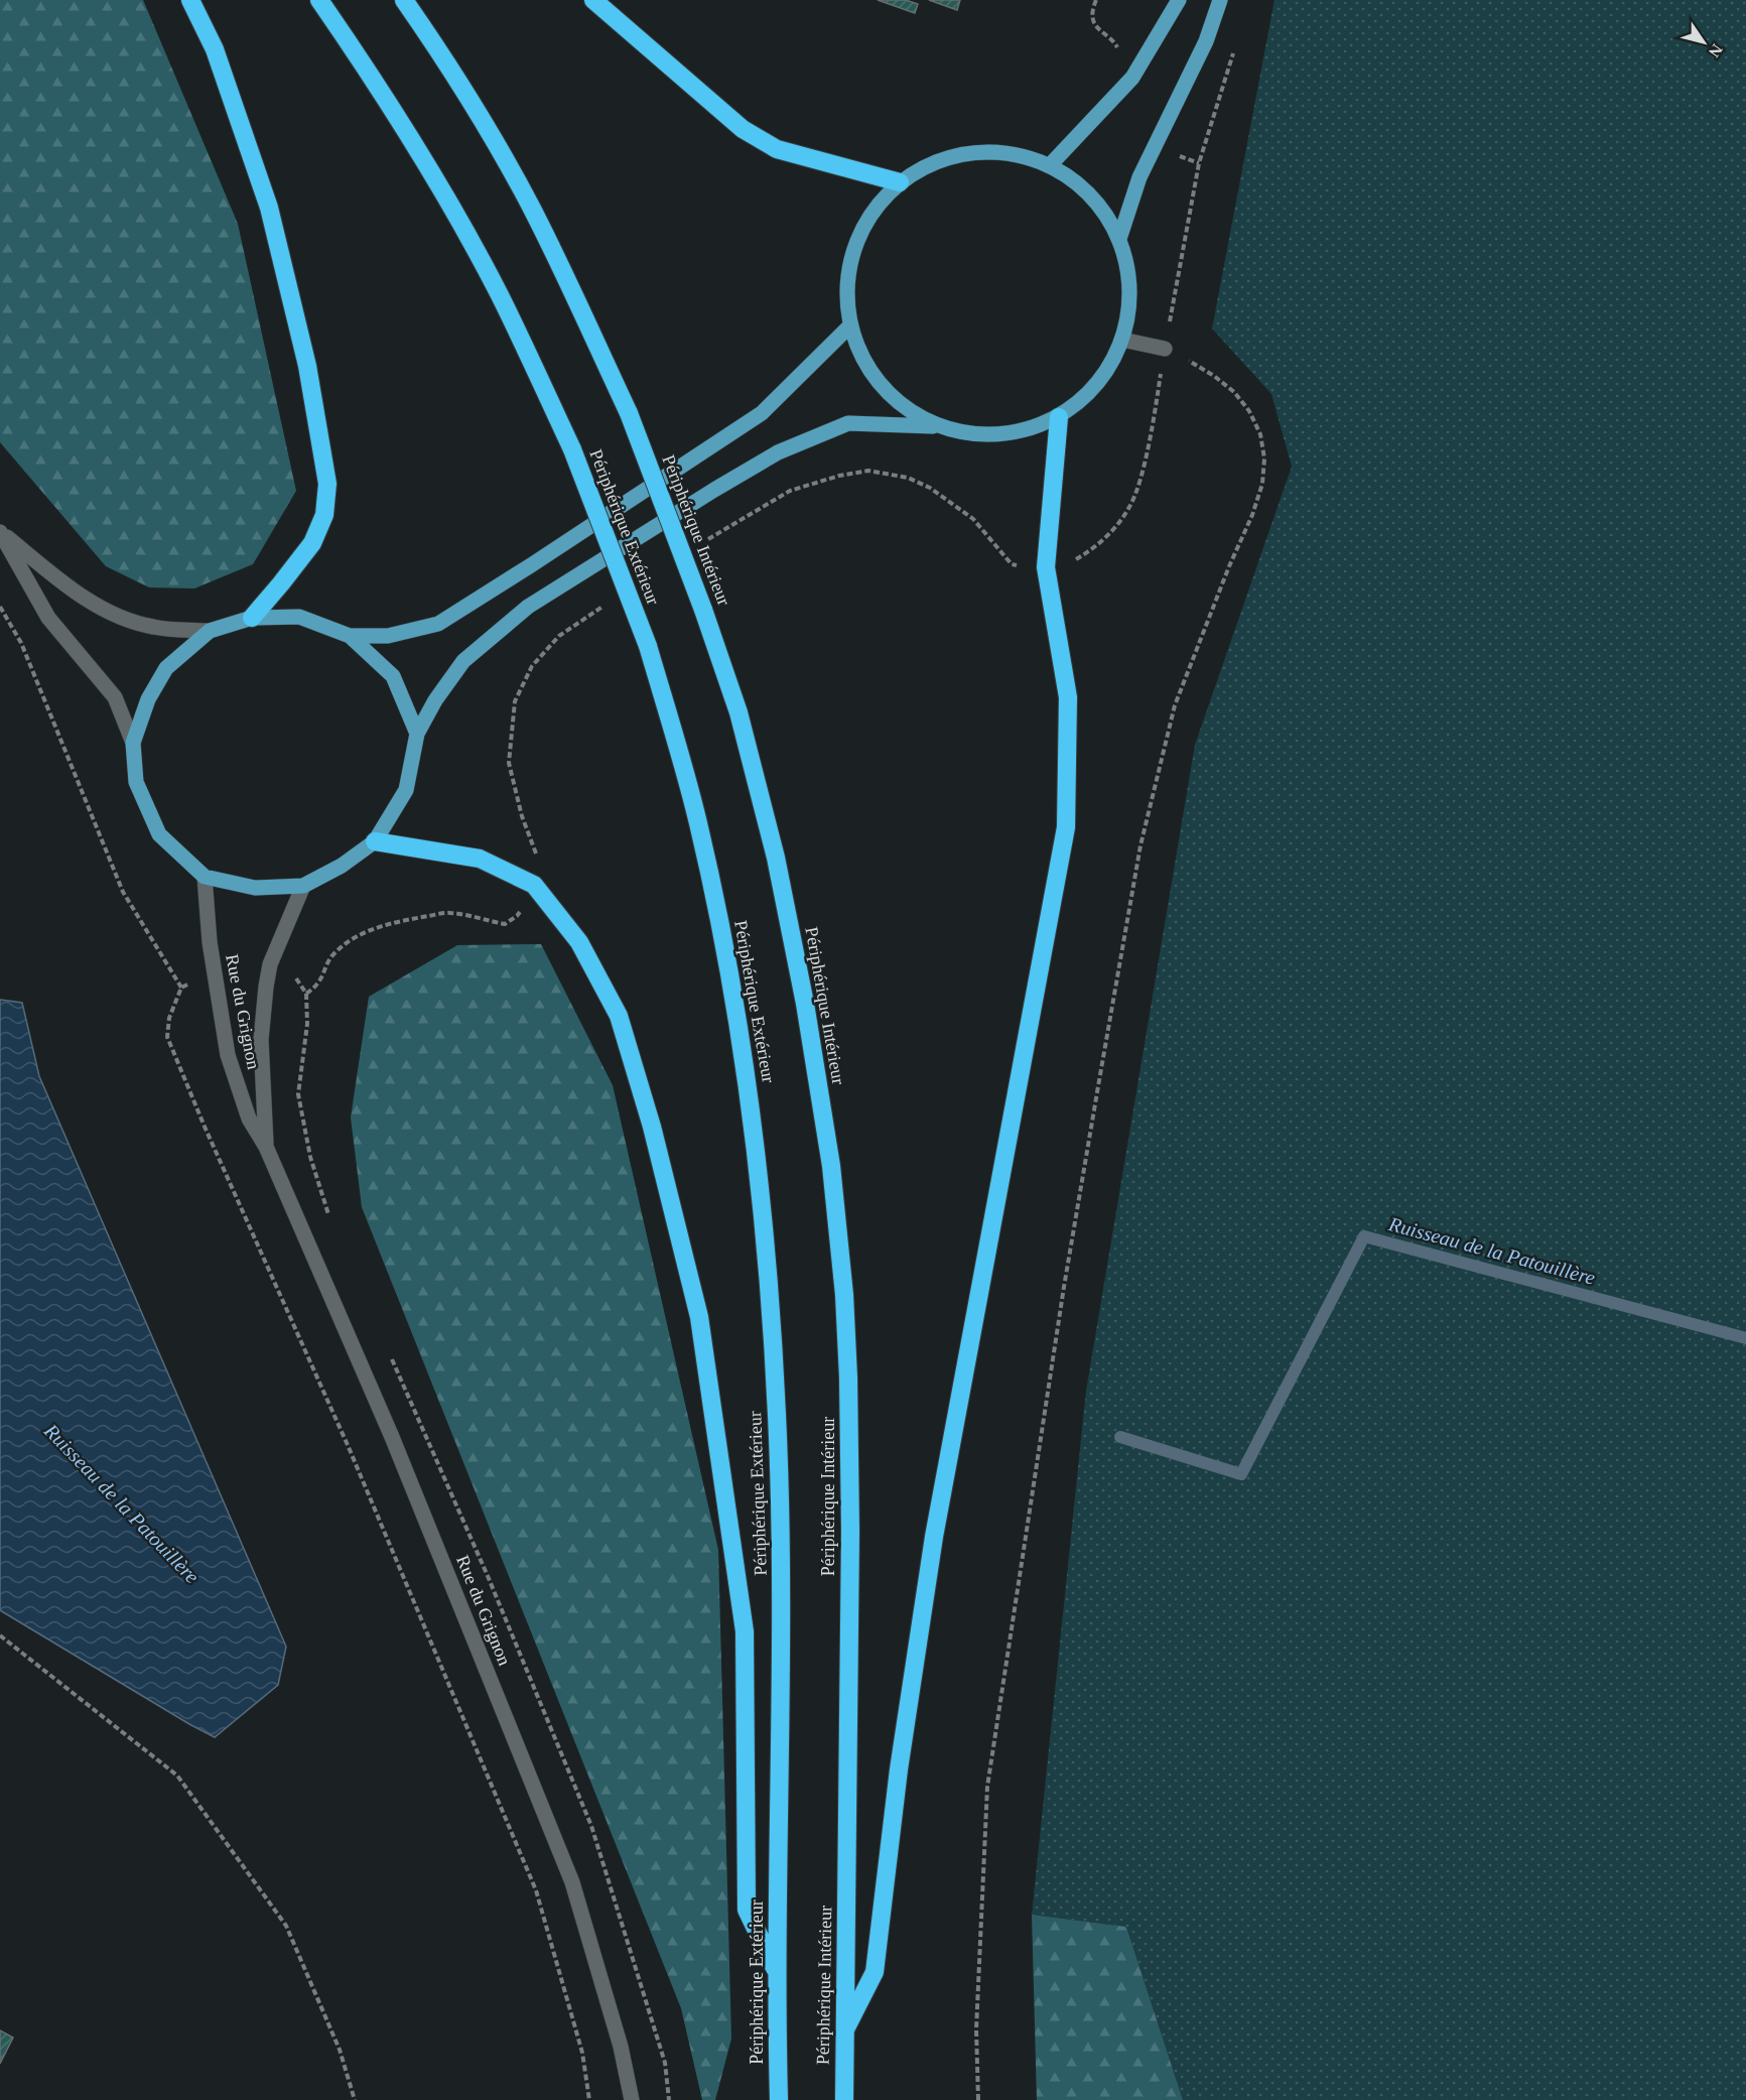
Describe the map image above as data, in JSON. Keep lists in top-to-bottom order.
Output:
{
  "streets": {
    "highway": ["Périphérique Extérieur", "Périphérique Intérieur"],
    "street": ["Rue du Grignon"]
  },
  "water": ["Ruisseau de la Patouillère"],
  "north": "bottom right"
}
